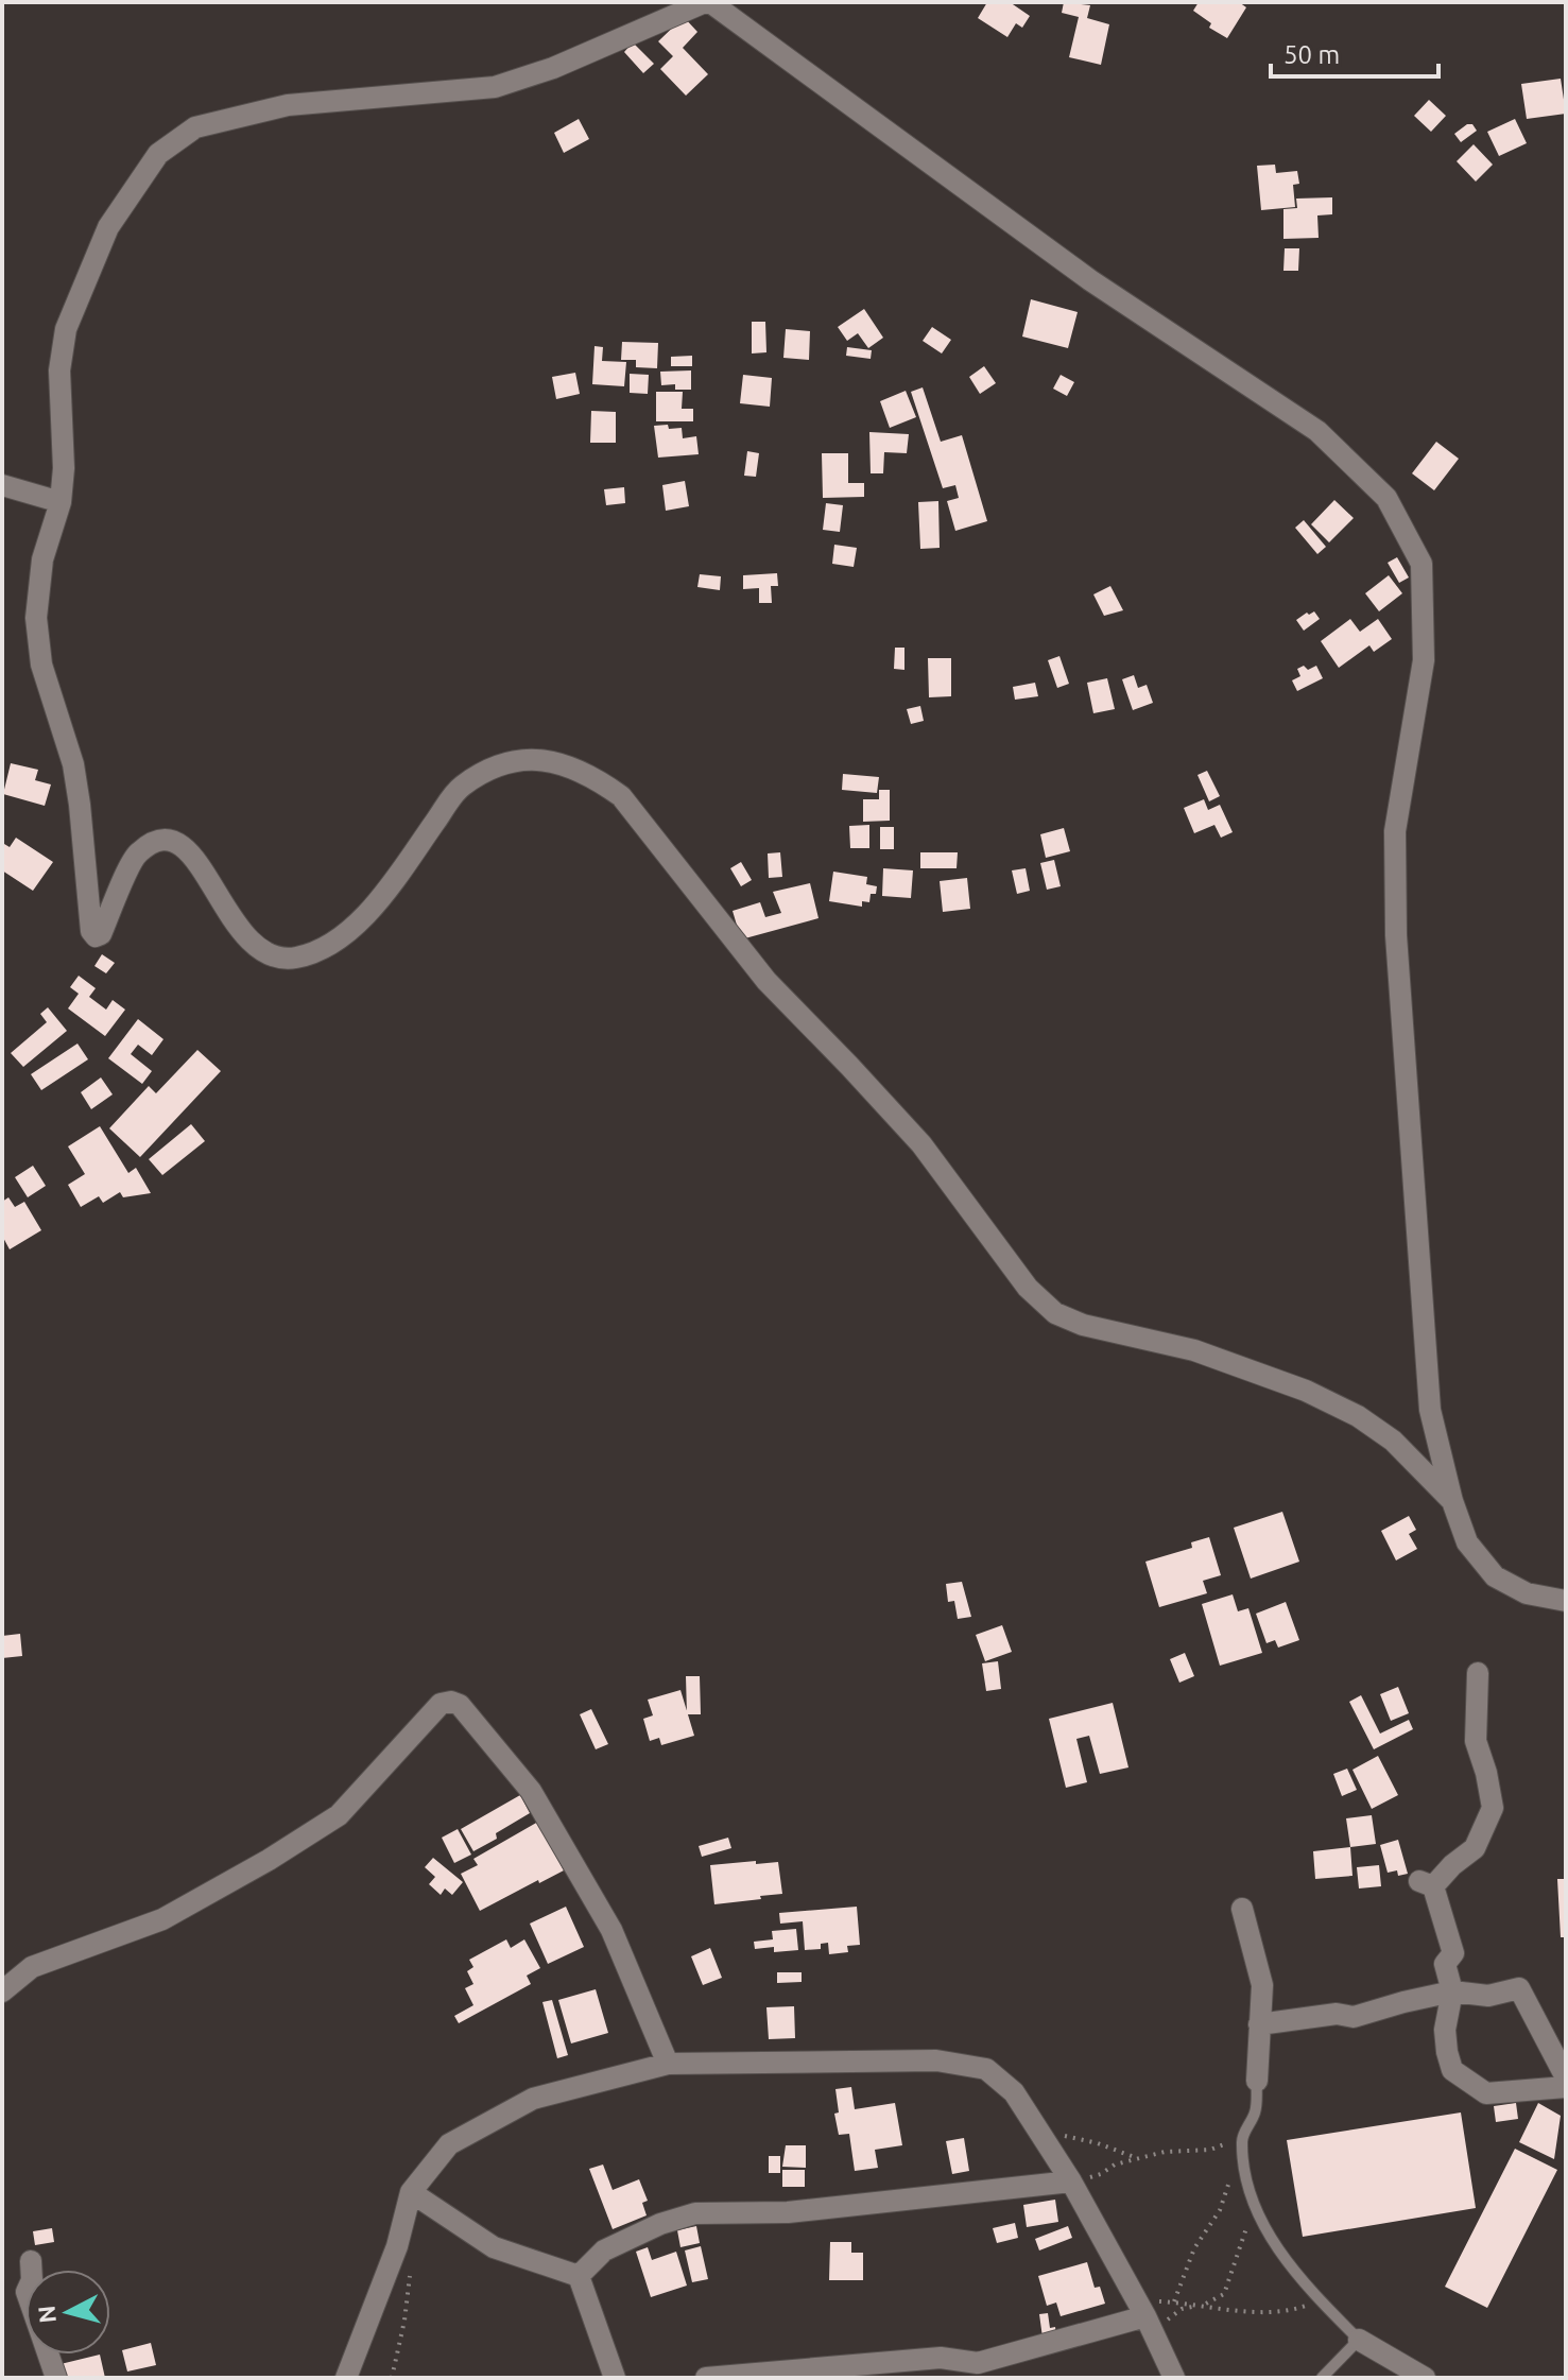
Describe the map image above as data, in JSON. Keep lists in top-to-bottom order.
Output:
{
  "scale_bar": "50 m",
  "north": "left"
}
